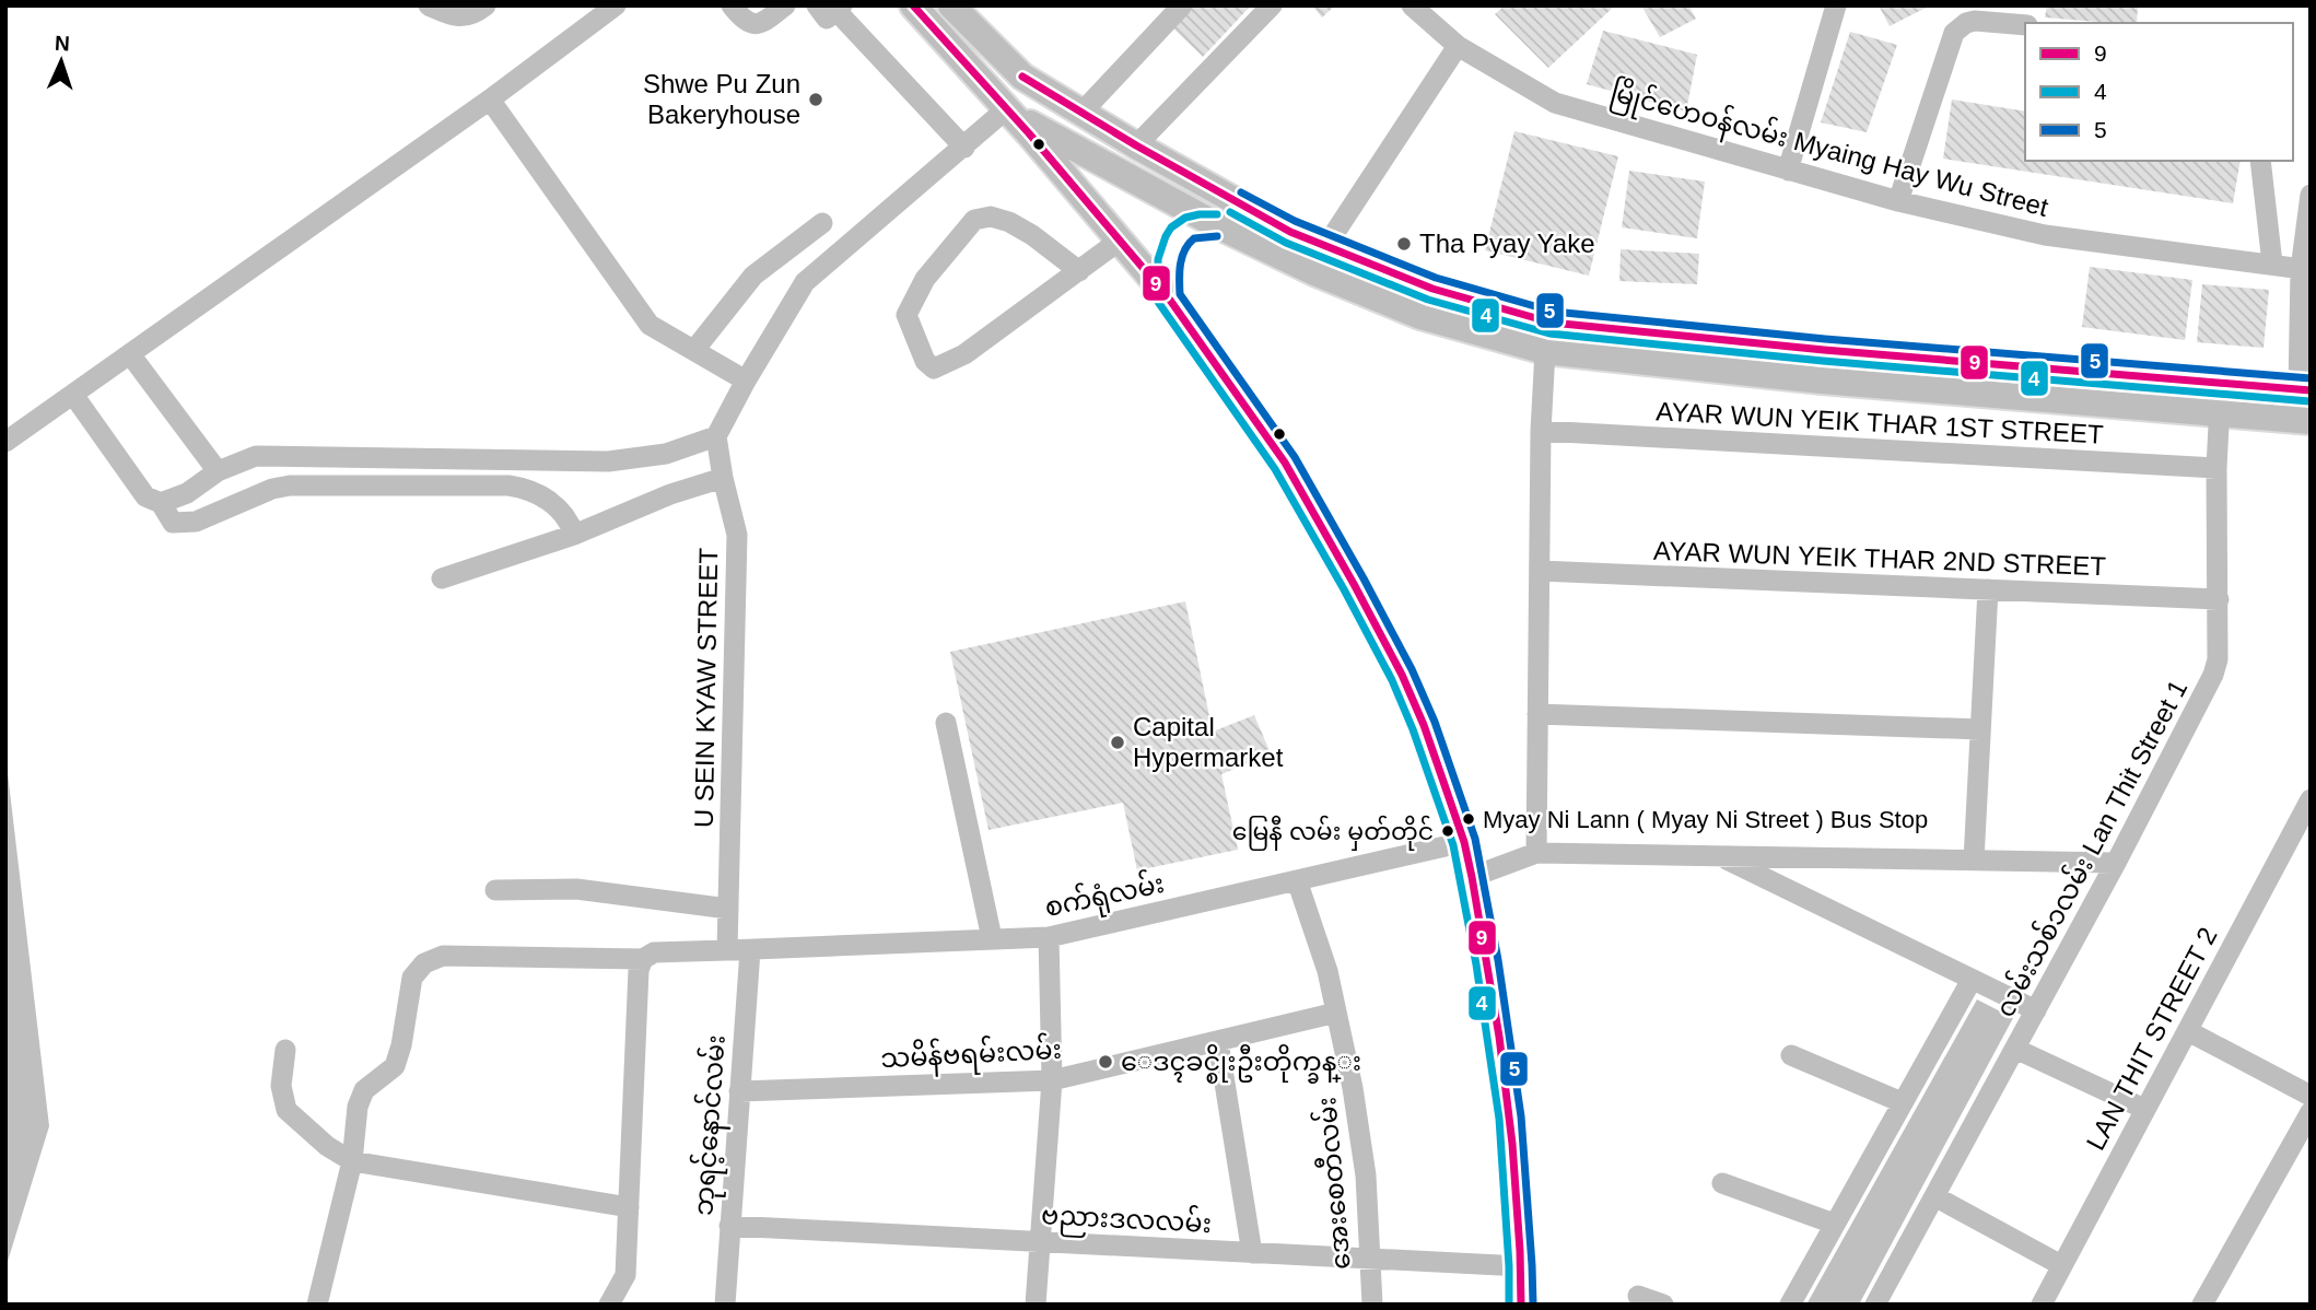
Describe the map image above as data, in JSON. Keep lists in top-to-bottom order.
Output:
{
  "streets": {
    "street": [
      "မြိုင်ဟေဝန်လမ်း Myaing Hay Wu Street",
      "AYAR WUN YEIK THAR 1ST STREET",
      "AYAR WUN YEIK THAR 2ND STREET",
      "U SEIN KYAW STREET",
      "လမ်းသစ်၁လမ်း Lan Thit Street 1",
      "စက်ရုံလမ်း",
      "LAN THIT STREET 2",
      "သမိန်ဗရမ်းလမ်း",
      "ဘုရင့်နောင်လမ်း",
      "အေးစေတီလမ်း",
      "ဗညားဒလလမ်း"
    ]
  },
  "crossings": [
    ["AYAR WUN YEIK THAR 1ST STREET", "လမ်းသစ်၁လမ်း Lan Thit Street 1"],
    ["AYAR WUN YEIK THAR 2ND STREET", "လမ်းသစ်၁လမ်း Lan Thit Street 1"],
    ["စက်ရုံလမ်း", "ဘုရင့်နောင်လမ်း"],
    ["စက်ရုံလမ်း", "အေးစေတီလမ်း"],
    ["သမိန်ဗရမ်းလမ်း", "ဘုရင့်နောင်လမ်း"],
    ["သမိန်ဗရမ်းလမ်း", "အေးစေတီလမ်း"],
    ["ဘုရင့်နောင်လမ်း", "ဗညားဒလလမ်း"],
    ["အေးစေတီလမ်း", "ဗညားဒလလမ်း"]
  ],
  "places": [
    "Shwe Pu Zun Bakeryhouse",
    "Tha Pyay Yake",
    "Capital Hypermarket",
    "Myay Ni Lann ( Myay Ni Street ) Bus Stop",
    "မြေနီ လမ်း မှတ်တိုင်",
    "ေဒၚခင္စိုးဦးတိုက္ခန္း"
  ],
  "lines": ["transit line 9", "transit line 5", "transit line 4"],
  "legend": ["9", "4", "5"],
  "north": "top"
}
